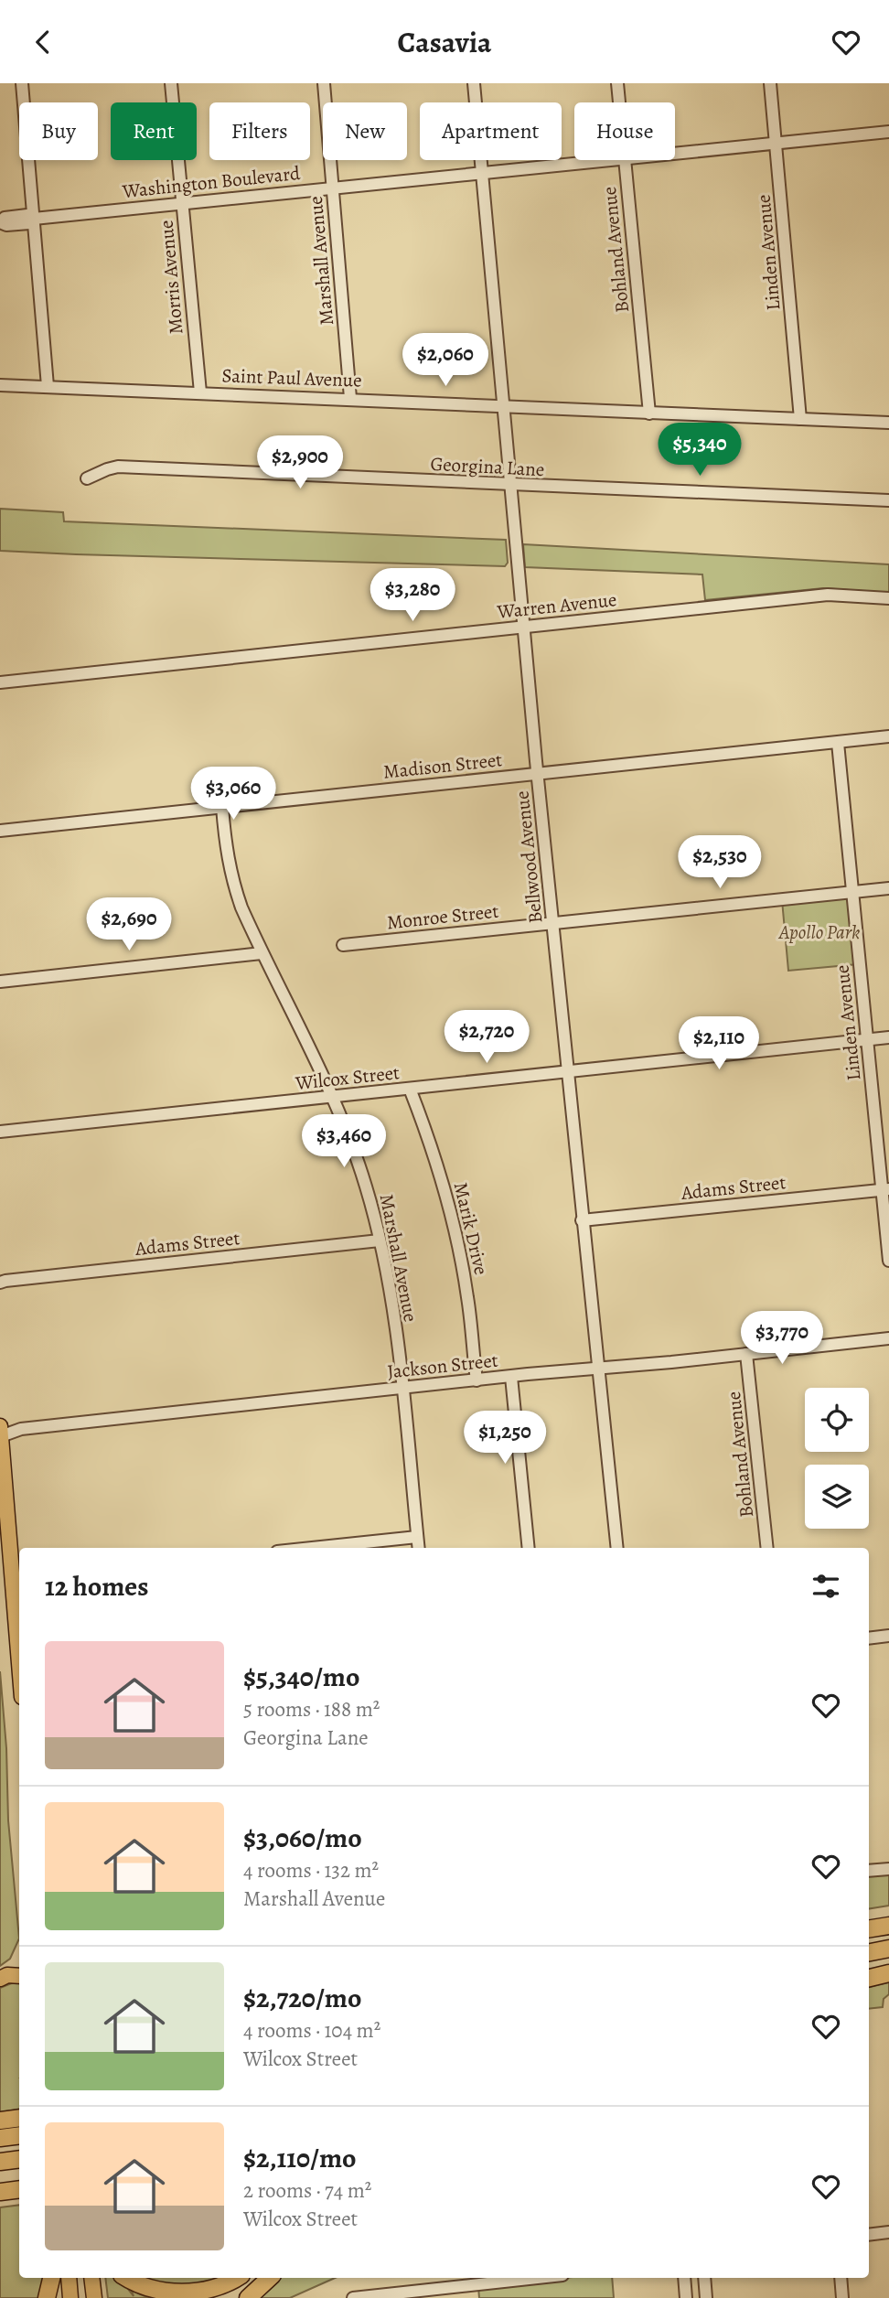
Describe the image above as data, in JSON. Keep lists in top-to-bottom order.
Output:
{
  "streets": {
    "street": [
      "Washington Boulevard",
      "Bohland Avenue",
      "Linden Avenue",
      "Marshall Avenue",
      "Morris Avenue",
      "Saint Paul Avenue",
      "Georgina Lane",
      "Warren Avenue",
      "Madison Street",
      "Bellwood Avenue",
      "Monroe Street",
      "Wilcox Street",
      "Adams Street",
      "Marik Drive",
      "Jackson Street"
    ]
  },
  "crossings": [
    ["Washington Boulevard", "Linden Avenue"],
    ["Washington Boulevard", "Marshall Avenue"],
    ["Washington Boulevard", "Morris Avenue"],
    ["Washington Boulevard", "Bellwood Avenue"],
    ["Bohland Avenue", "Saint Paul Avenue"],
    ["Bohland Avenue", "Jackson Street"],
    ["Linden Avenue", "Saint Paul Avenue"],
    ["Linden Avenue", "Madison Street"],
    ["Linden Avenue", "Monroe Street"],
    ["Linden Avenue", "Wilcox Street"],
    ["Linden Avenue", "Adams Street"],
    ["Marshall Avenue", "Saint Paul Avenue"],
    ["Marshall Avenue", "Madison Street"],
    ["Marshall Avenue", "Wilcox Street"],
    ["Marshall Avenue", "Adams Street"],
    ["Marshall Avenue", "Jackson Street"],
    ["Morris Avenue", "Saint Paul Avenue"],
    ["Saint Paul Avenue", "Bellwood Avenue"],
    ["Georgina Lane", "Bellwood Avenue"],
    ["Warren Avenue", "Bellwood Avenue"],
    ["Madison Street", "Bellwood Avenue"],
    ["Bellwood Avenue", "Monroe Street"],
    ["Bellwood Avenue", "Wilcox Street"],
    ["Bellwood Avenue", "Adams Street"],
    ["Bellwood Avenue", "Jackson Street"],
    ["Wilcox Street", "Marik Drive"],
    ["Marik Drive", "Jackson Street"]
  ],
  "parks": ["Apollo Park"],
  "page": {
    "header": "Casavia",
    "chip": [
      "Buy",
      "Rent",
      "Filters",
      "New",
      "Apartment",
      "House"
    ],
    "price": [
      "$2,060",
      "$5,340",
      "$2,900",
      "$3,280",
      "$3,060",
      "$2,530",
      "$2,690",
      "$2,720",
      "$2,110",
      "$3,460",
      "$3,770",
      "$1,250"
    ],
    "heading": "12 homes",
    "list": [
      {
        "name": "$5,340/mo",
        "note": "5 rooms · 188 m² · Georgina Lane"
      },
      {
        "name": "$3,060/mo",
        "note": "4 rooms · 132 m² · Marshall Avenue"
      },
      {
        "name": "$2,720/mo",
        "note": "4 rooms · 104 m² · Wilcox Street"
      },
      {
        "name": "$2,110/mo",
        "note": "2 rooms · 74 m² · Wilcox Street"
      }
    ]
  }
}
